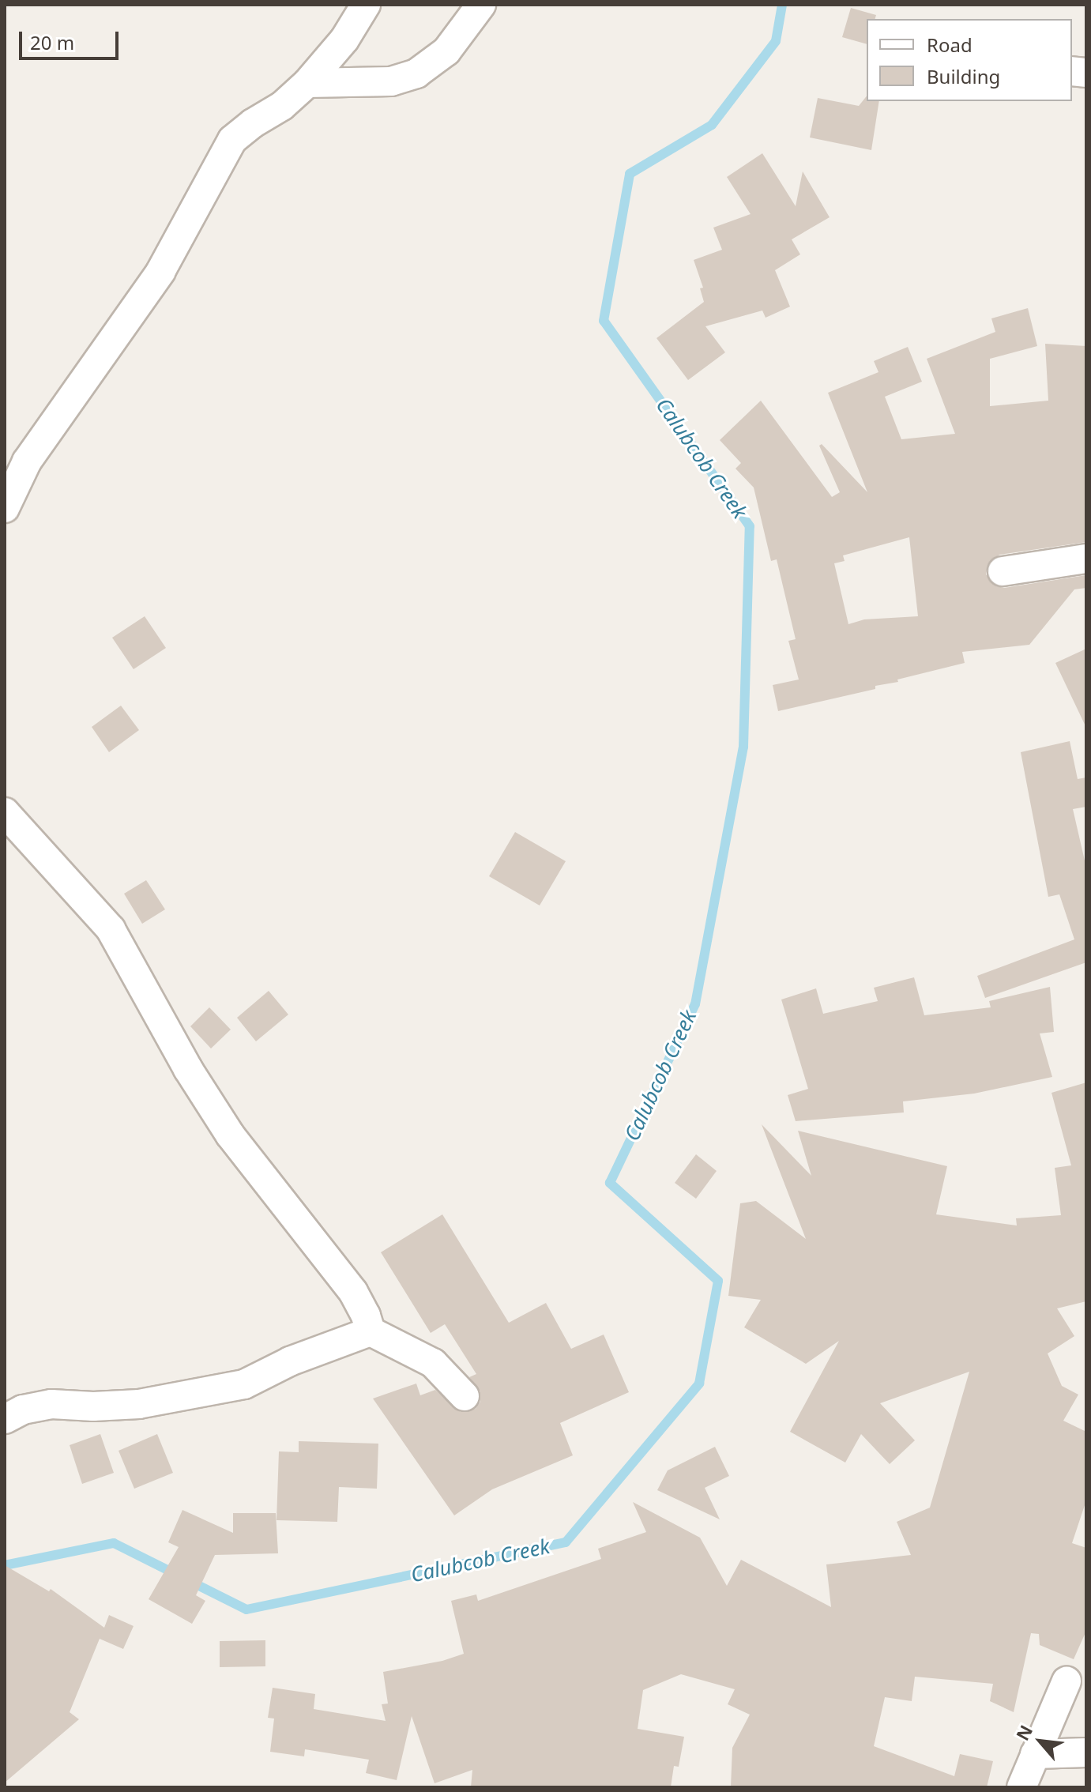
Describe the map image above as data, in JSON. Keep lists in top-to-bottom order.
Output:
{
  "water": ["Calubcob Creek"],
  "legend": ["Road", "Building"],
  "scale_bar": "20 m",
  "north": "top left"
}
